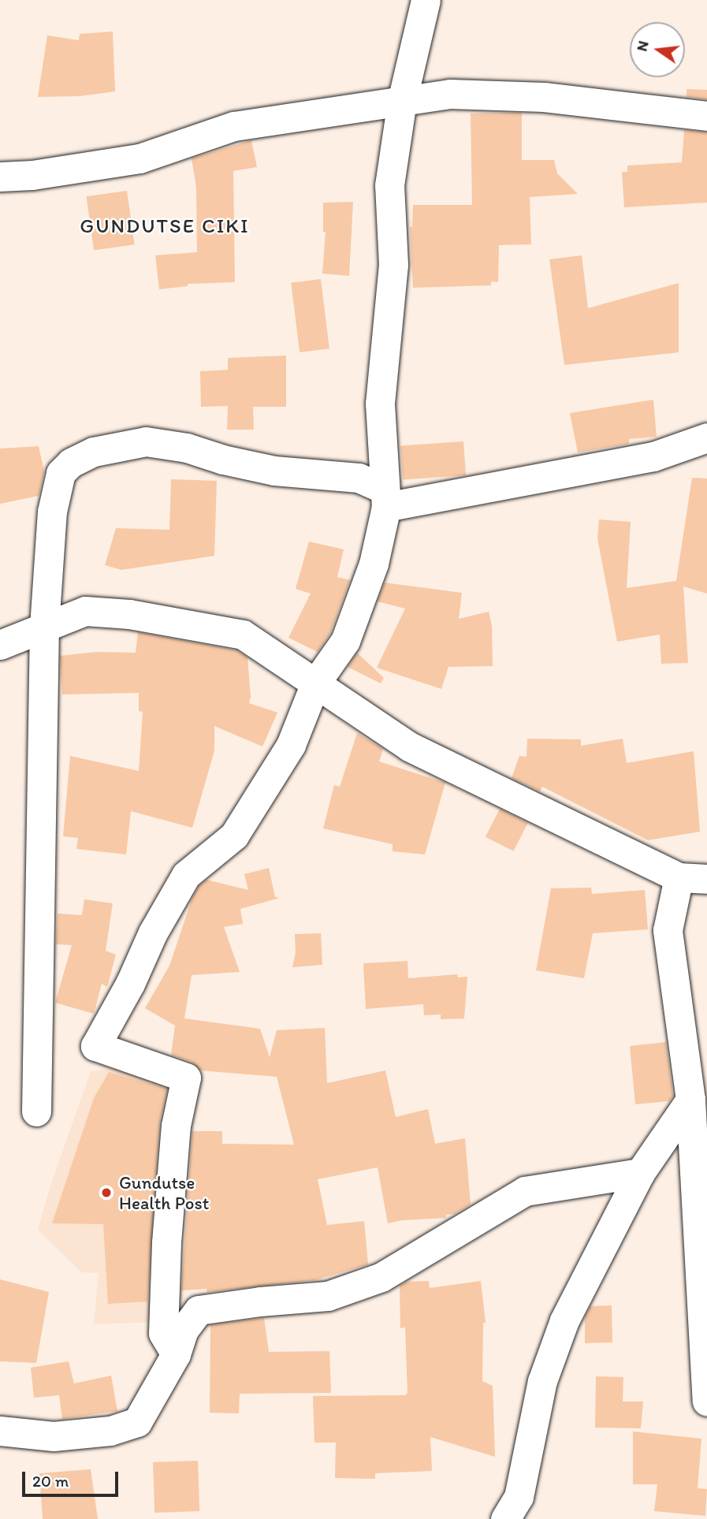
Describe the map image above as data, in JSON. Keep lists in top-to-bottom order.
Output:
{
  "districts": ["GUNDUTSE CIKI"],
  "places": ["Gundutse Health Post"],
  "scale_bar": "20 m",
  "north": "left"
}
